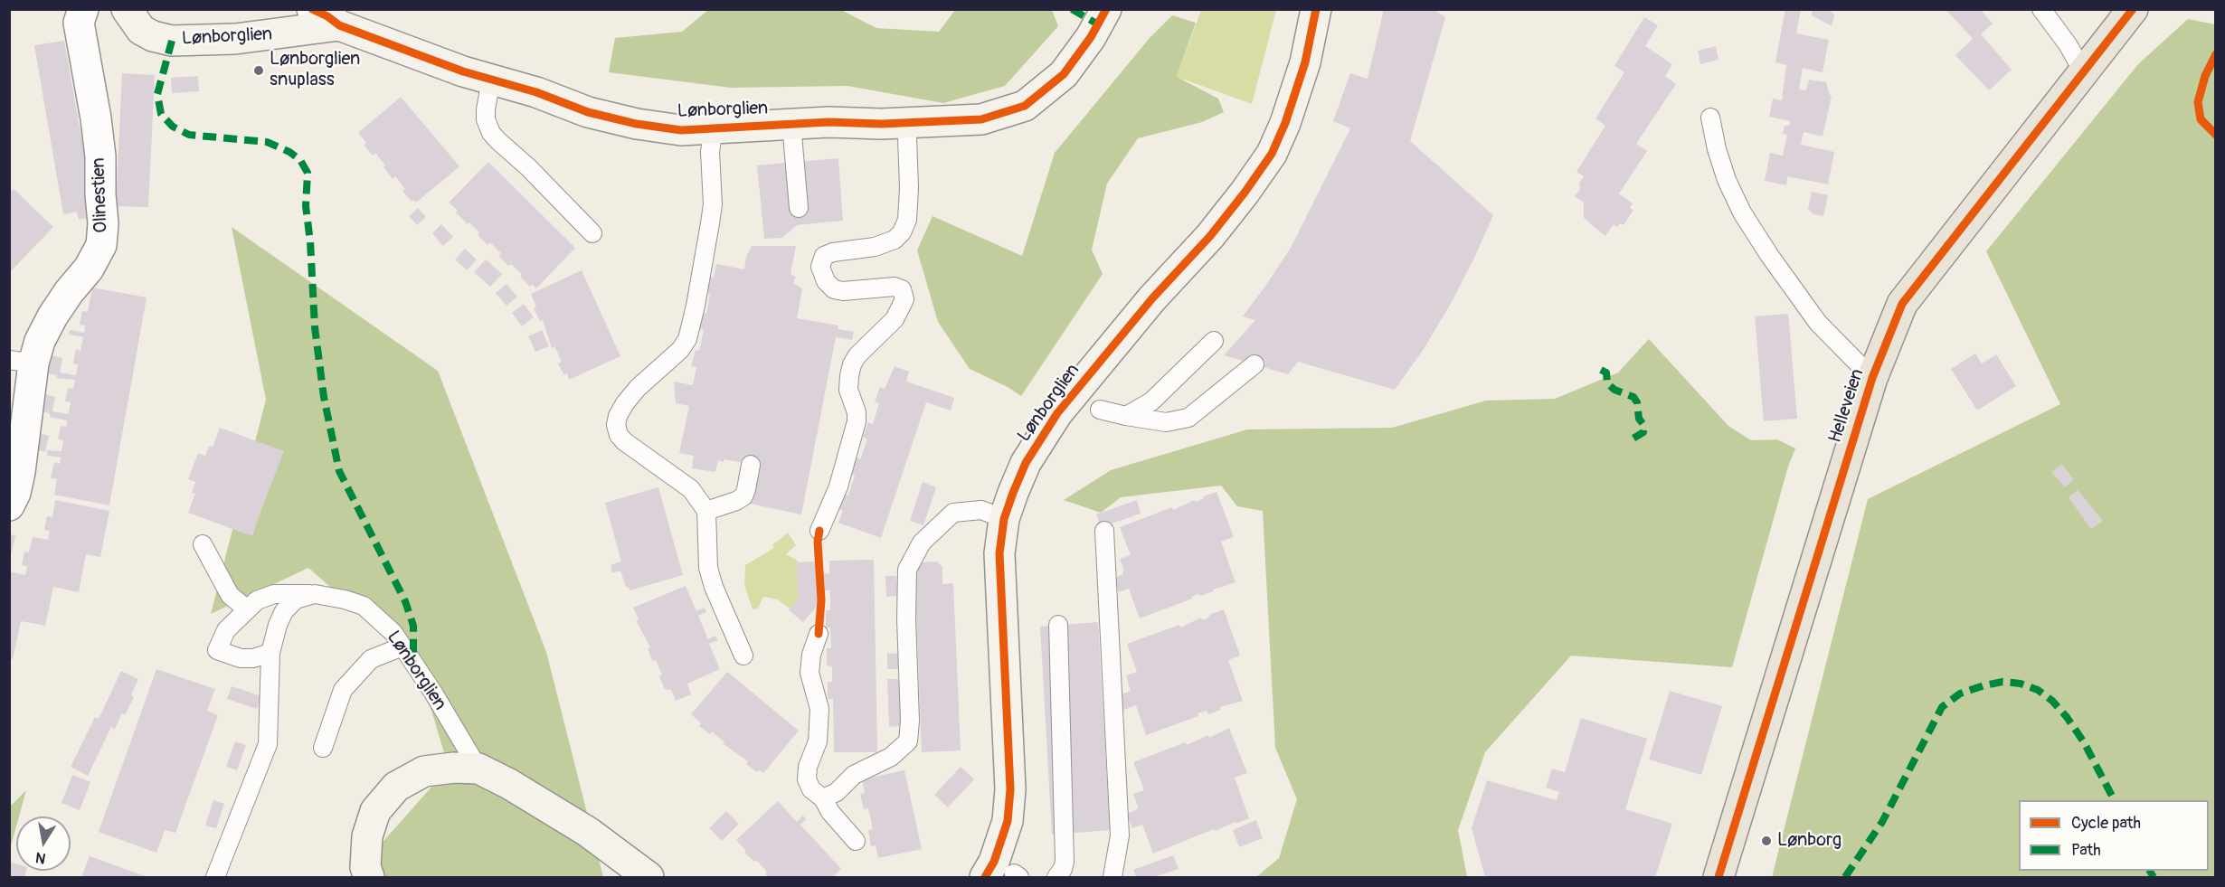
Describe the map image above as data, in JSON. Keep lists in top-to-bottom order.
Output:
{
  "streets": {
    "main road": ["Helleveien"],
    "street": ["Lønborglien", "Olinestien"]
  },
  "places": ["Lønborglien snuplass", "Lønborg"],
  "legend": ["Cycle path", "Path"],
  "north": "bottom"
}
